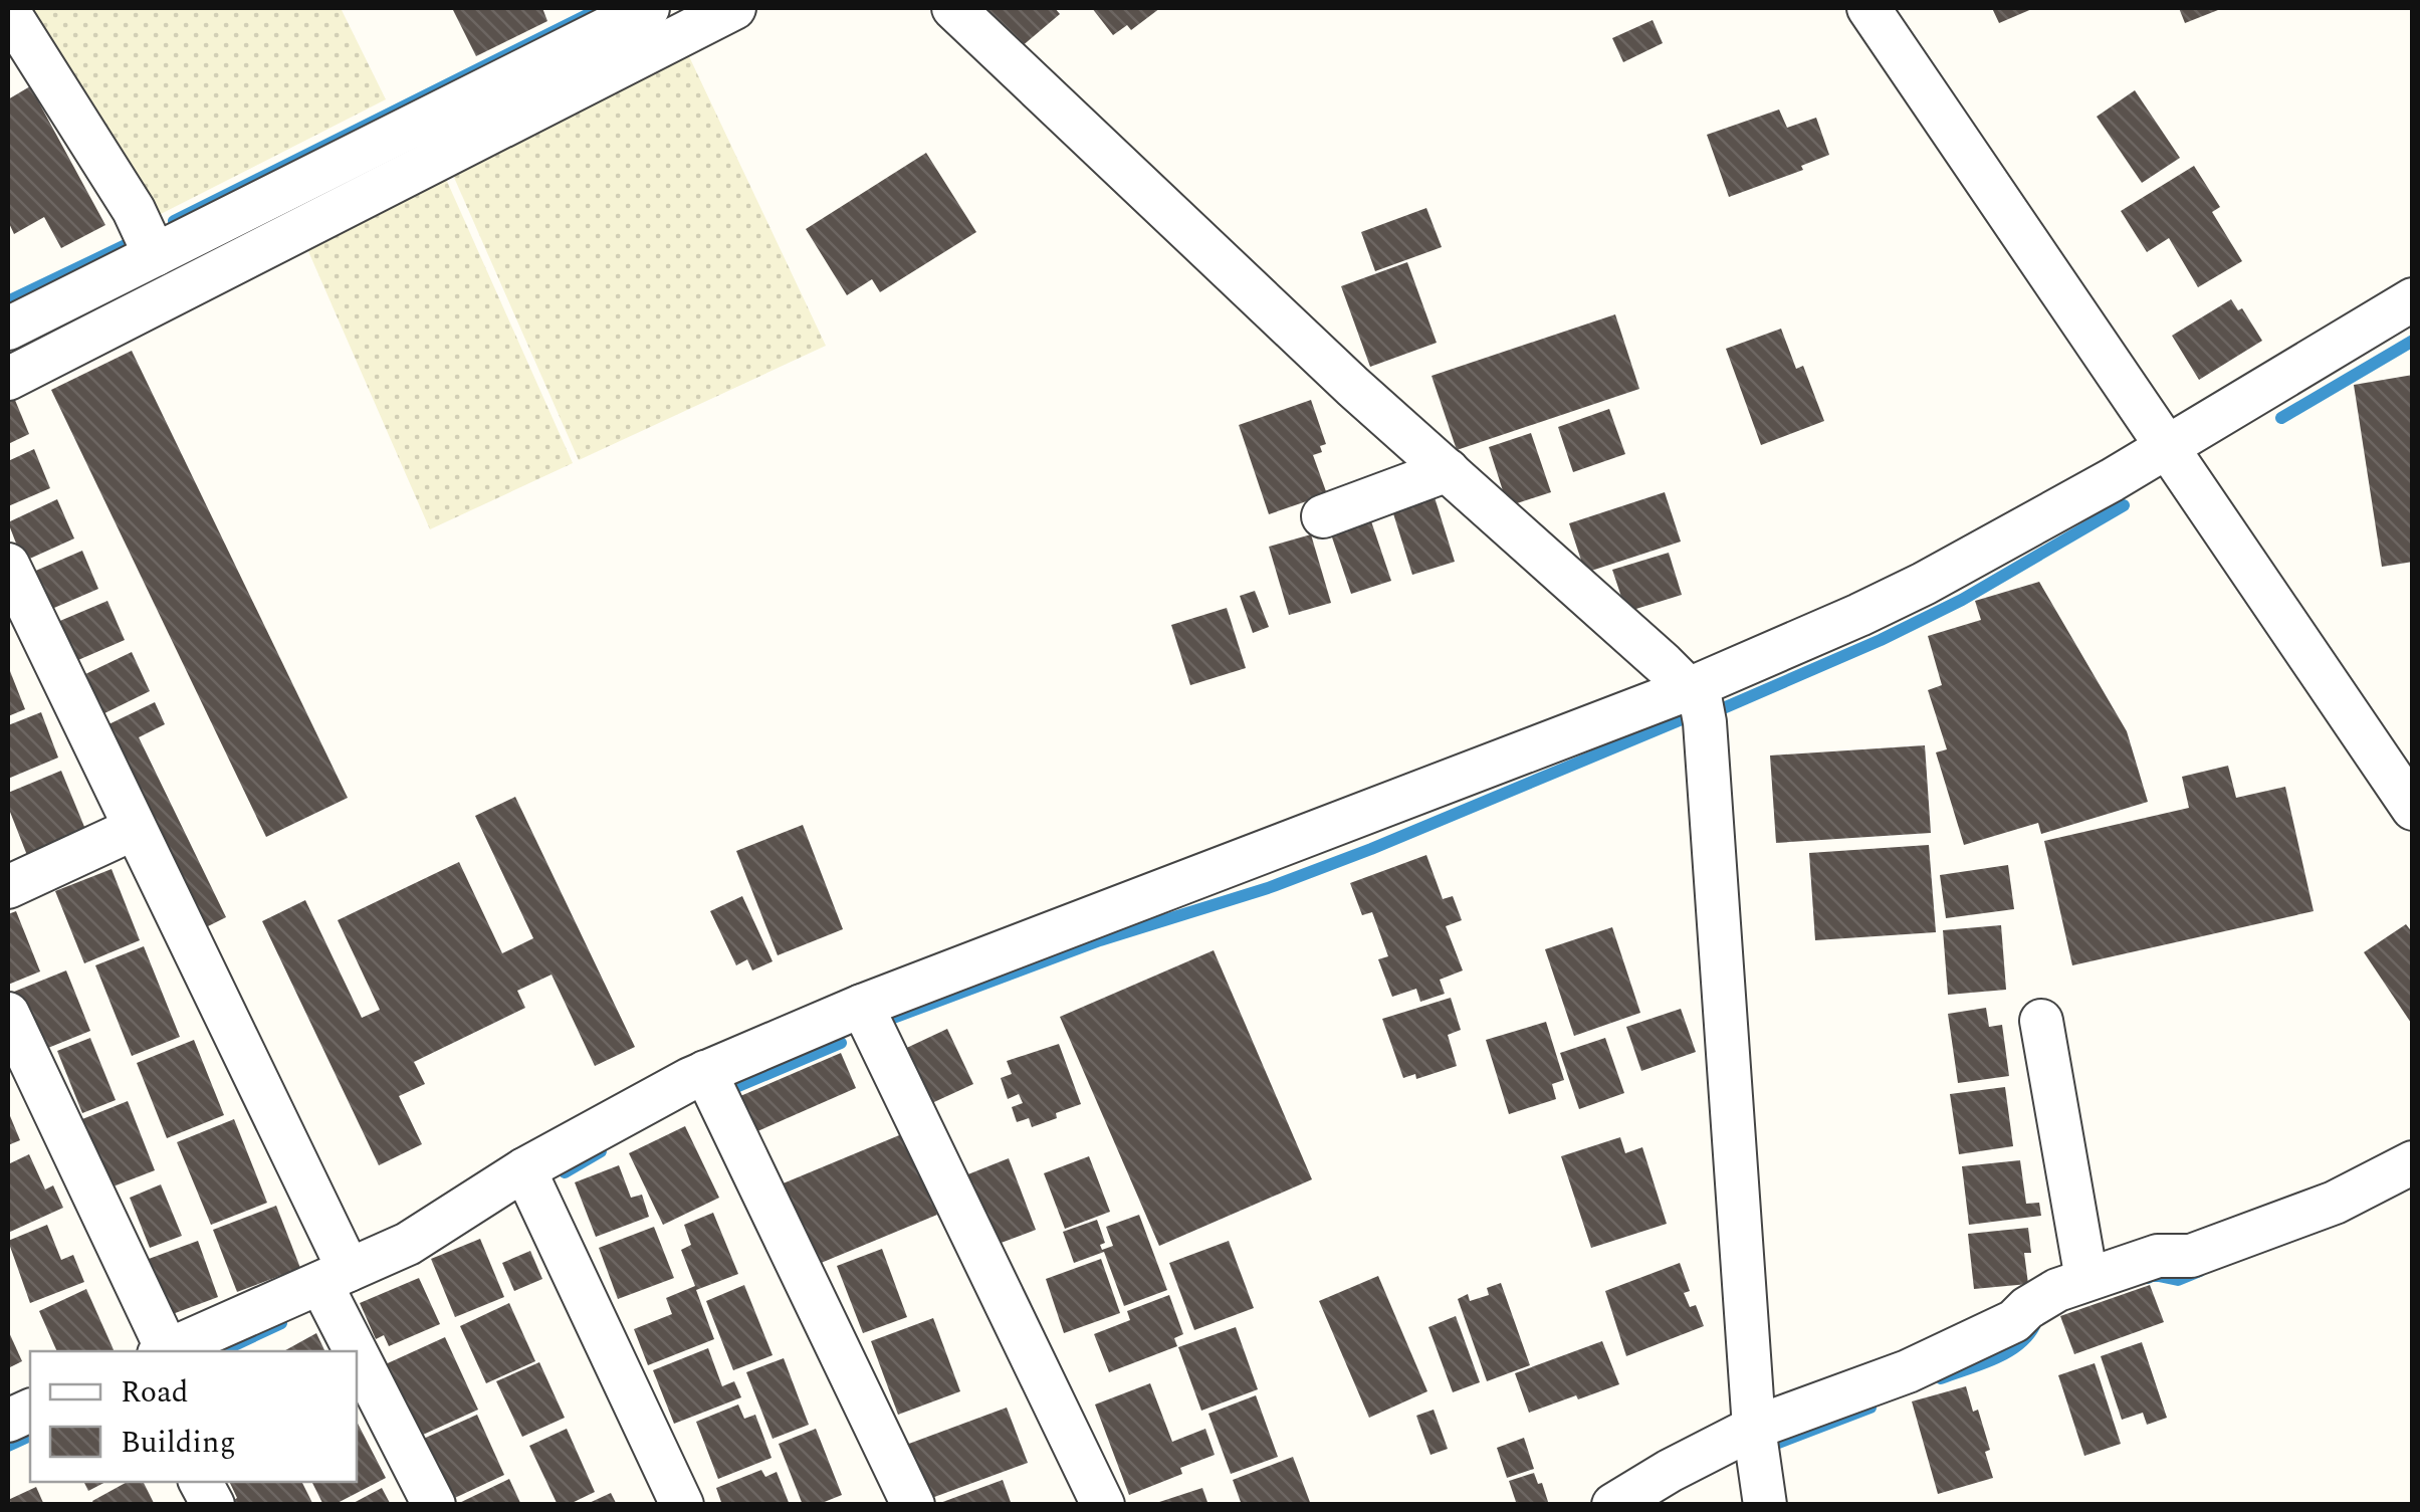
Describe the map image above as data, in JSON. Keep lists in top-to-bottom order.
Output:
{
  "legend": ["Road", "Building"]
}
